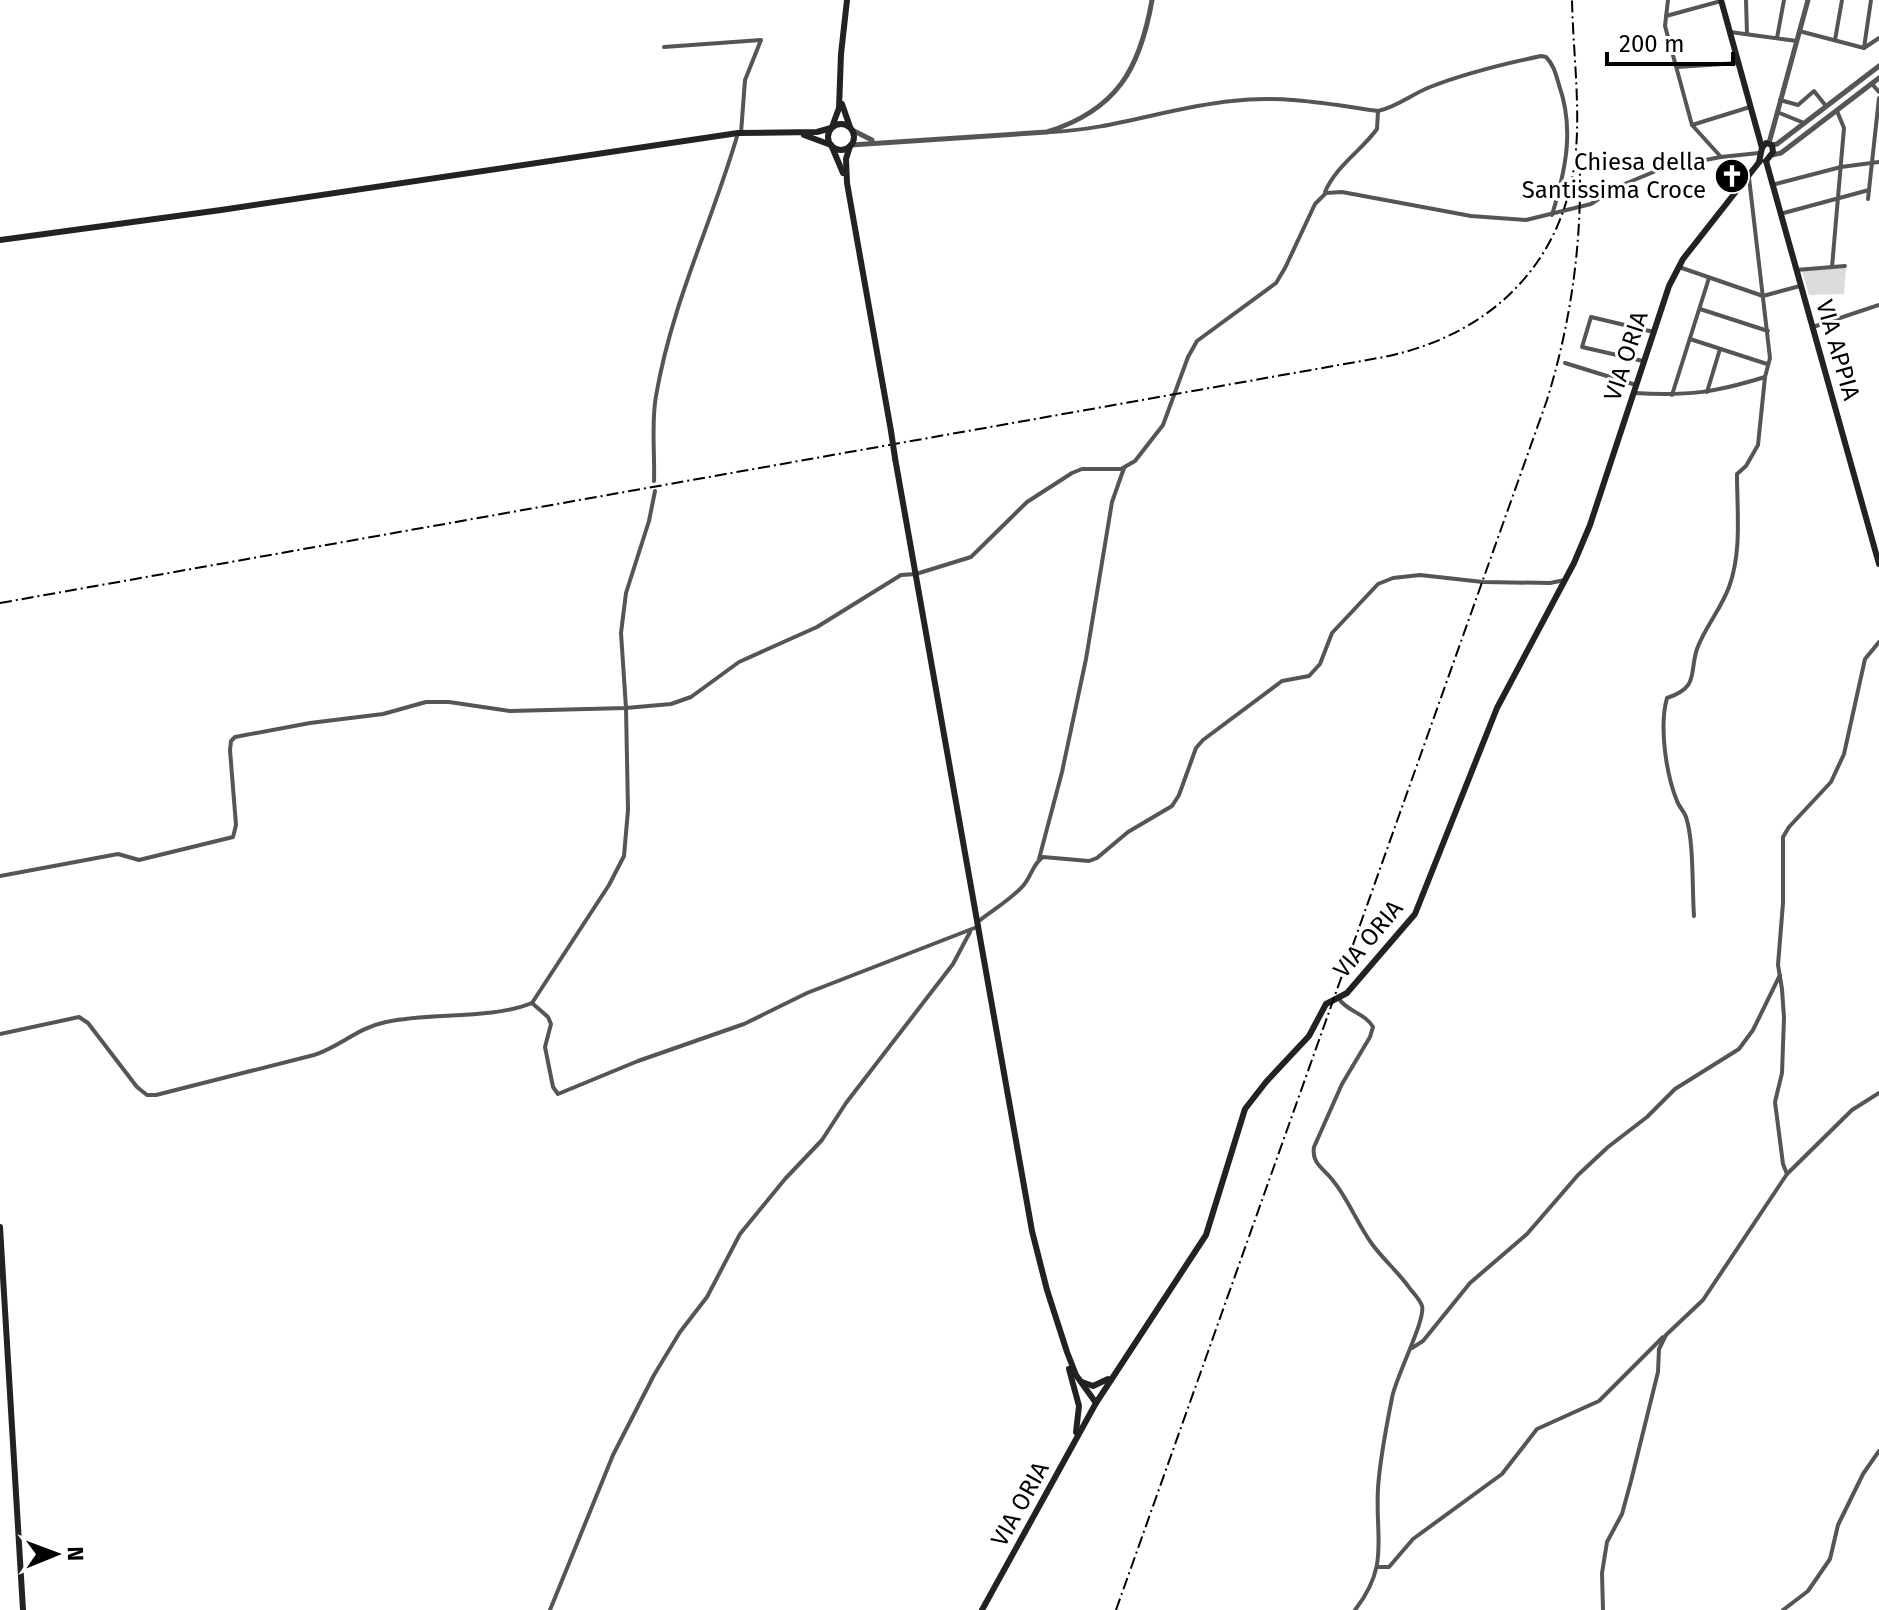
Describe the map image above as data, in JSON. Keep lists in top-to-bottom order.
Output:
{
  "streets": {
    "main road": ["VIA APPIA", "VIA ORIA"]
  },
  "crossings": [
    ["VIA APPIA", "VIA ORIA"]
  ],
  "places": {
    "church": ["Chiesa della Santissima Croce"]
  },
  "scale_bar": "200 m",
  "north": "right"
}
